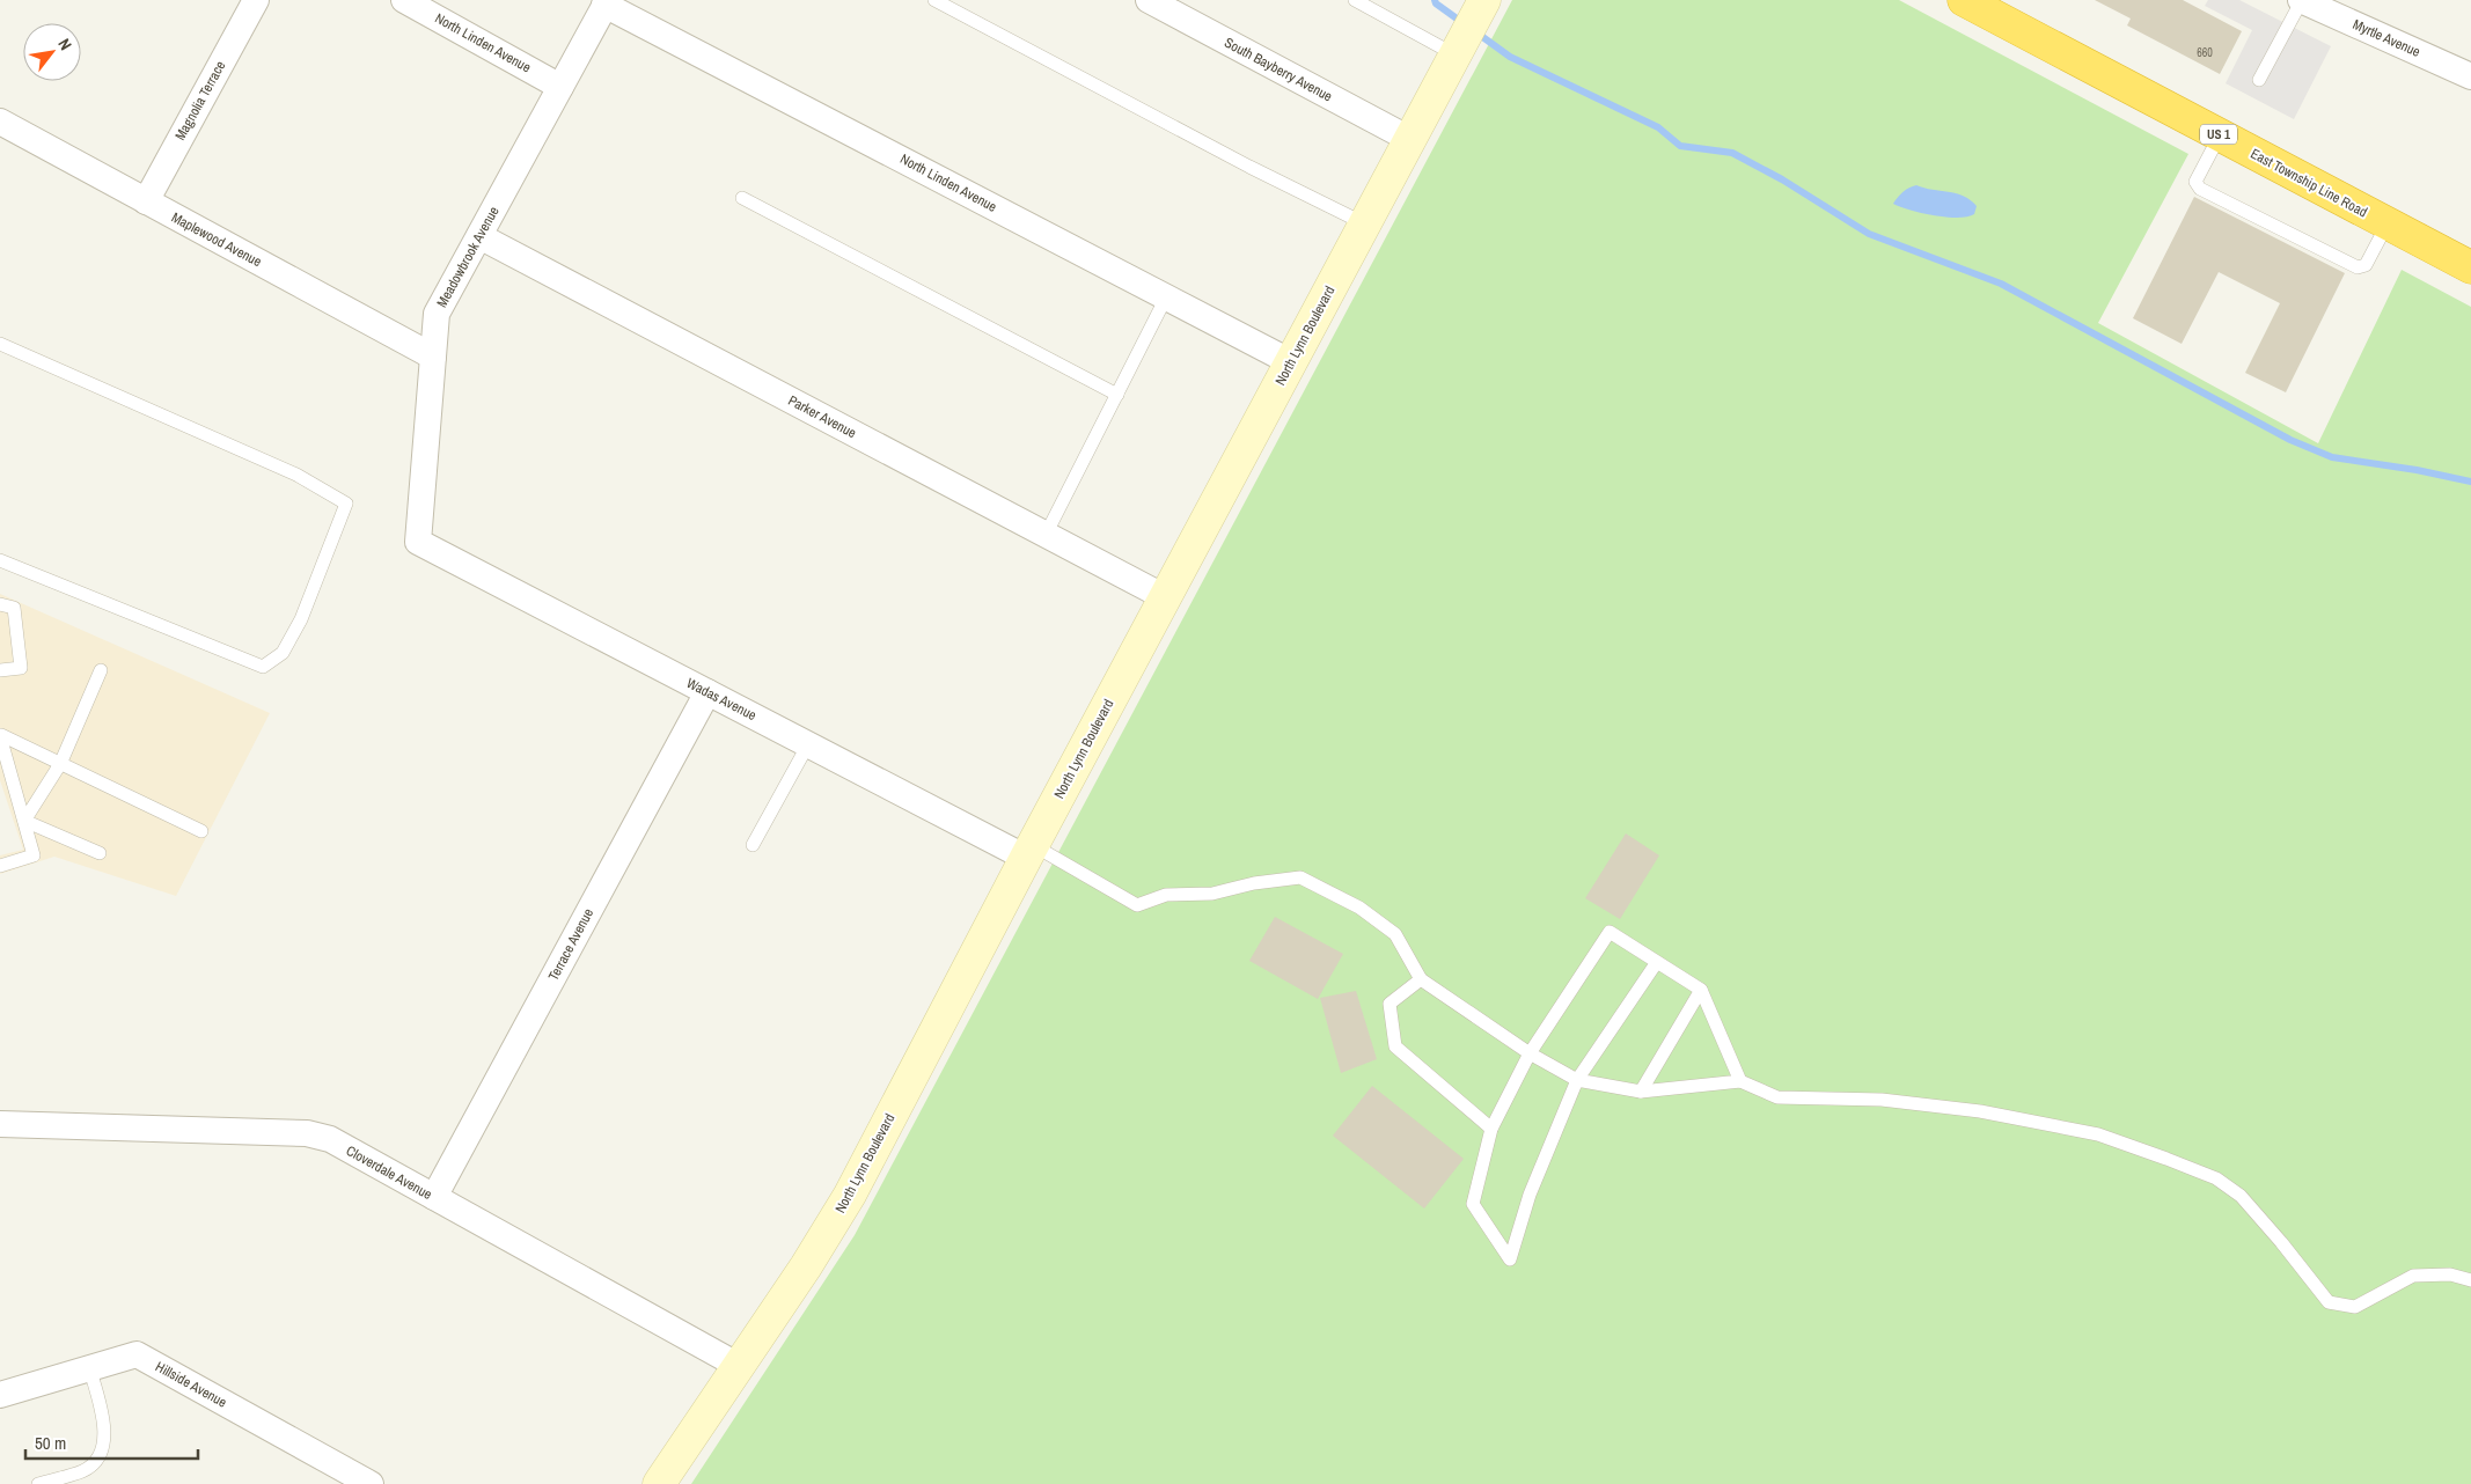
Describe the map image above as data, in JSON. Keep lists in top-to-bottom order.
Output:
{
  "streets": {
    "highway": ["US 1", "East Township Line Road"],
    "street": [
      "Myrtle Avenue",
      "North Linden Avenue",
      "South Bayberry Avenue",
      "Magnolia Terrace",
      "Maplewood Avenue",
      "Meadowbrook Avenue",
      "North Lynn Boulevard",
      "Parker Avenue",
      "Wadas Avenue",
      "Terrace Avenue",
      "Cloverdale Avenue",
      "Hillside Avenue"
    ]
  },
  "crossings": [
    ["North Linden Avenue", "Meadowbrook Avenue"],
    ["North Linden Avenue", "North Lynn Boulevard"],
    ["South Bayberry Avenue", "North Lynn Boulevard"],
    ["Magnolia Terrace", "Maplewood Avenue"],
    ["Maplewood Avenue", "Meadowbrook Avenue"],
    ["Meadowbrook Avenue", "Parker Avenue"],
    ["Meadowbrook Avenue", "Wadas Avenue"],
    ["North Lynn Boulevard", "Parker Avenue"],
    ["North Lynn Boulevard", "Wadas Avenue"],
    ["North Lynn Boulevard", "Cloverdale Avenue"],
    ["Wadas Avenue", "Terrace Avenue"],
    ["Terrace Avenue", "Cloverdale Avenue"]
  ],
  "house_numbers": ["660"],
  "scale_bar": "50 m",
  "north": "top right"
}
